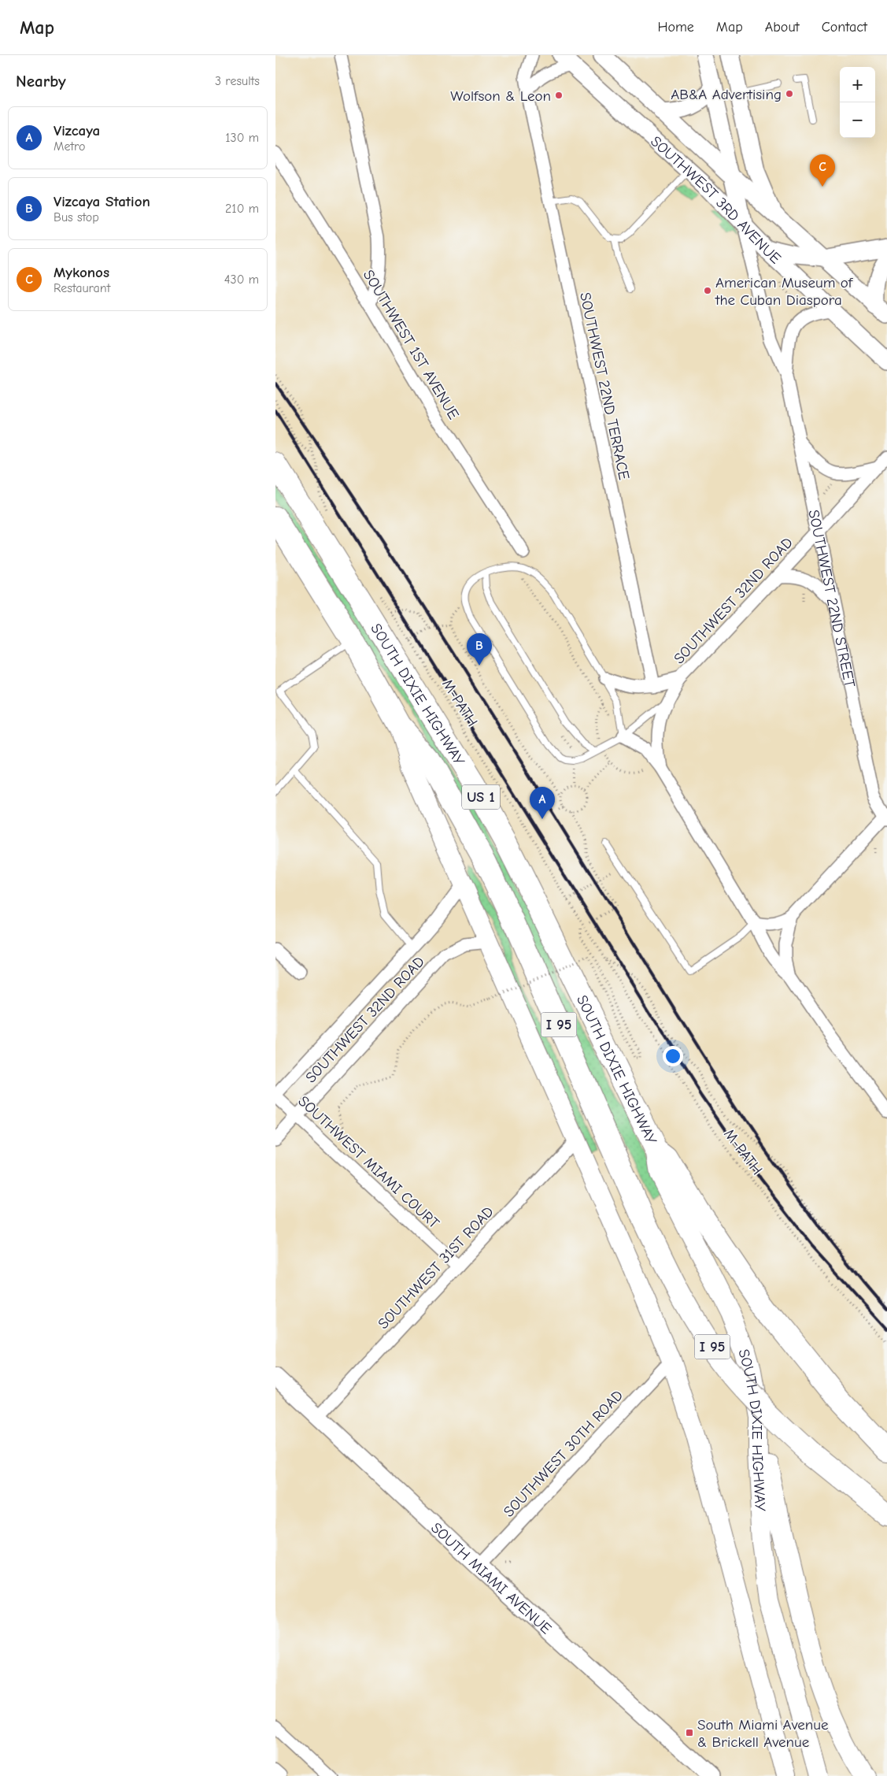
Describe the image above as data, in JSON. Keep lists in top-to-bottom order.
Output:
{
  "streets": {
    "highway": ["SOUTH DIXIE HIGHWAY", "US 1", "I 95"],
    "main road": ["SOUTHWEST 3RD AVENUE", "SOUTHWEST 22ND STREET", "SOUTH MIAMI AVENUE"],
    "street": [
      "SOUTHWEST 1ST AVENUE",
      "SOUTHWEST 22ND TERRACE",
      "SOUTHWEST 32ND ROAD",
      "SOUTHWEST MIAMI COURT",
      "SOUTHWEST 31ST ROAD",
      "SOUTHWEST 30TH ROAD"
    ],
    "path": ["M-PATH"]
  },
  "crossings": [
    ["SOUTHWEST 3RD AVENUE", "SOUTHWEST 22ND STREET"],
    ["SOUTHWEST 22ND TERRACE", "SOUTHWEST 32ND ROAD"],
    ["SOUTHWEST 22ND STREET", "SOUTHWEST 32ND ROAD"],
    ["SOUTHWEST 32ND ROAD", "SOUTH DIXIE HIGHWAY"],
    ["SOUTHWEST 32ND ROAD", "SOUTHWEST MIAMI COURT"],
    ["SOUTH DIXIE HIGHWAY", "I 95"],
    ["SOUTH DIXIE HIGHWAY", "SOUTHWEST 31ST ROAD"],
    ["SOUTH DIXIE HIGHWAY", "SOUTHWEST 30TH ROAD"],
    ["SOUTHWEST MIAMI COURT", "SOUTHWEST 31ST ROAD"],
    ["SOUTHWEST 31ST ROAD", "SOUTH MIAMI AVENUE"],
    ["SOUTHWEST 30TH ROAD", "SOUTH MIAMI AVENUE"]
  ],
  "places": {
    "other": ["AB&A Advertising", "Wolfson & Leon", "American Museum of the Cuban Diaspora"],
    "transit": ["South Miami Avenue & Brickell Avenue"]
  },
  "page": {
    "header": "Map",
    "nav": [
      "Home",
      "Map",
      "About",
      "Contact"
    ],
    "heading": ["Nearby", "3 results"],
    "map_buttons": ["+", "−"],
    "list": [
      {
        "mark": "A",
        "name": "Vizcaya",
        "note": "Metro",
        "value": "130 m"
      },
      {
        "mark": "B",
        "name": "Vizcaya Station",
        "note": "Bus stop",
        "value": "210 m"
      },
      {
        "mark": "C",
        "name": "Mykonos",
        "note": "Restaurant",
        "value": "430 m"
      }
    ],
    "pins": ["C", "B", "A"]
  }
}
